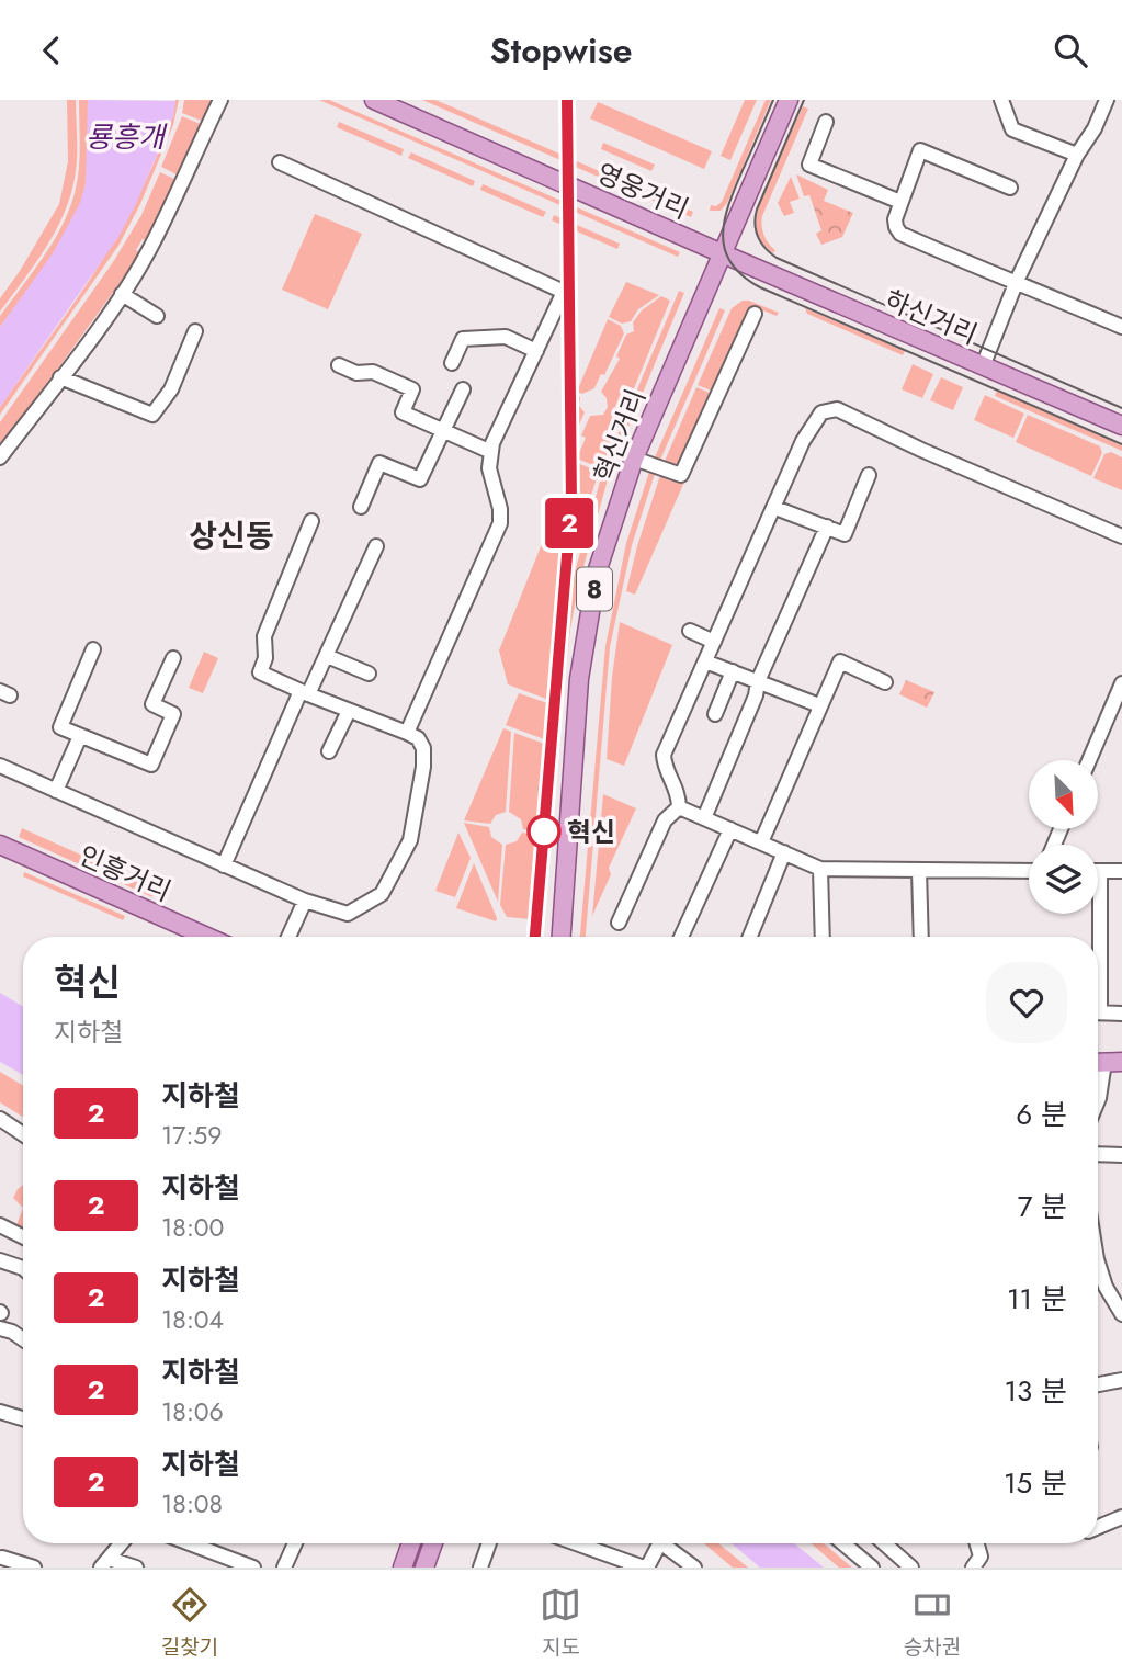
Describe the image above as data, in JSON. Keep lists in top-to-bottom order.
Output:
{
  "streets": {
    "main road": [
      "영웅거리",
      "하신거리",
      "혁신거리",
      "8",
      "인흥거리"
    ]
  },
  "crossings": [
    ["영웅거리", "하신거리"],
    ["영웅거리", "혁신거리"],
    ["하신거리", "혁신거리"]
  ],
  "districts": ["상신동"],
  "water": ["룡흥개"],
  "places": ["혁신"],
  "lines": ["metro line 2"],
  "north": "bottom right",
  "page": {
    "header": "Stopwise",
    "on_map": "2",
    "heading": ["혁신", "지하철"],
    "list": [
      {
        "mark": "2",
        "name": "지하철",
        "note": "17:59",
        "value": "6 분"
      },
      {
        "mark": "2",
        "name": "지하철",
        "note": "18:00",
        "value": "7 분"
      },
      {
        "mark": "2",
        "name": "지하철",
        "note": "18:04",
        "value": "11 분"
      },
      {
        "mark": "2",
        "name": "지하철",
        "note": "18:06",
        "value": "13 분"
      },
      {
        "mark": "2",
        "name": "지하철",
        "note": "18:08",
        "value": "15 분"
      }
    ],
    "tabs": ["길찾기", "지도", "승차권"]
  }
}
